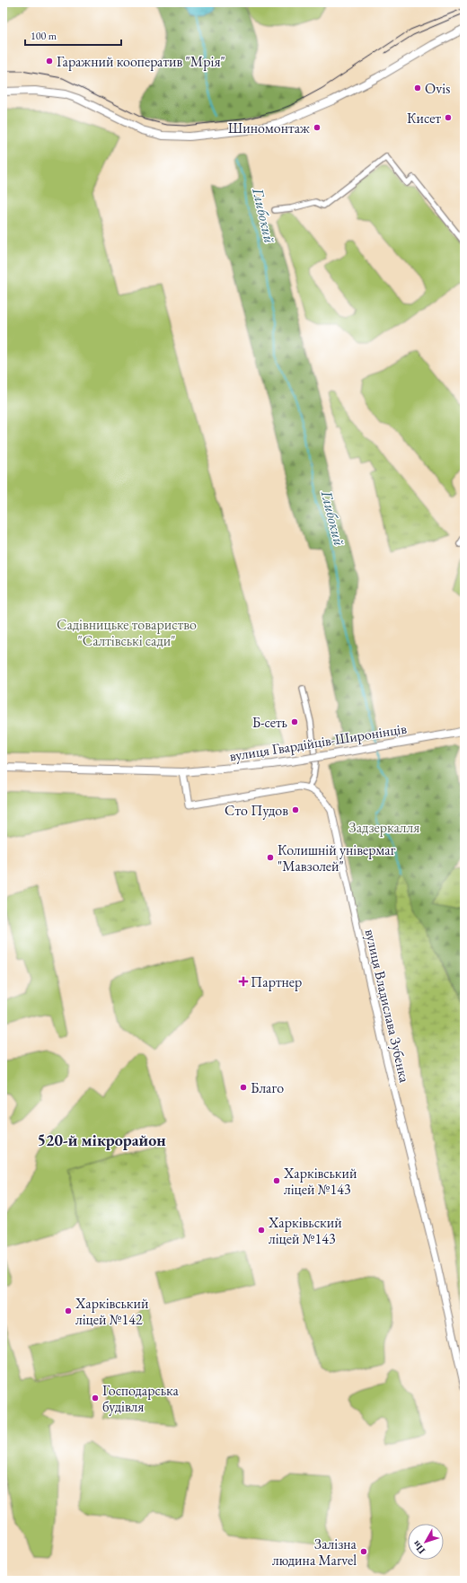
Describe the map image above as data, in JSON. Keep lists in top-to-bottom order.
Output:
{
  "streets": {
    "main road": ["вулиця Гвардійців-Широнінців"],
    "street": ["вулиця Владислава Зубенка"]
  },
  "crossings": [
    ["вулиця Гвардійців-Широнінців", "вулиця Владислава Зубенка"]
  ],
  "districts": ["520-й мікрорайон"],
  "water": ["Глибокий"],
  "parks": ["Садівницьке товариство \"Салтівські сади\"", "Задзеркалля"],
  "places": {
    "other": [
      "Гаражний кооператив \"Мрія\"",
      "Ovis",
      "Кисет",
      "Шиномонтаж",
      "Б-сеть",
      "Сто Пудов",
      "Колишній універмаг \"Мавзолей\"",
      "Благо",
      "Харківський ліцей №143",
      "Харківьский ліцей №143",
      "Харківський ліцей №142",
      "Господарська будівля",
      "Залізна людина Marvel"
    ],
    "health": ["Партнер"]
  },
  "scale_bar": "100 m",
  "north": "bottom left"
}
